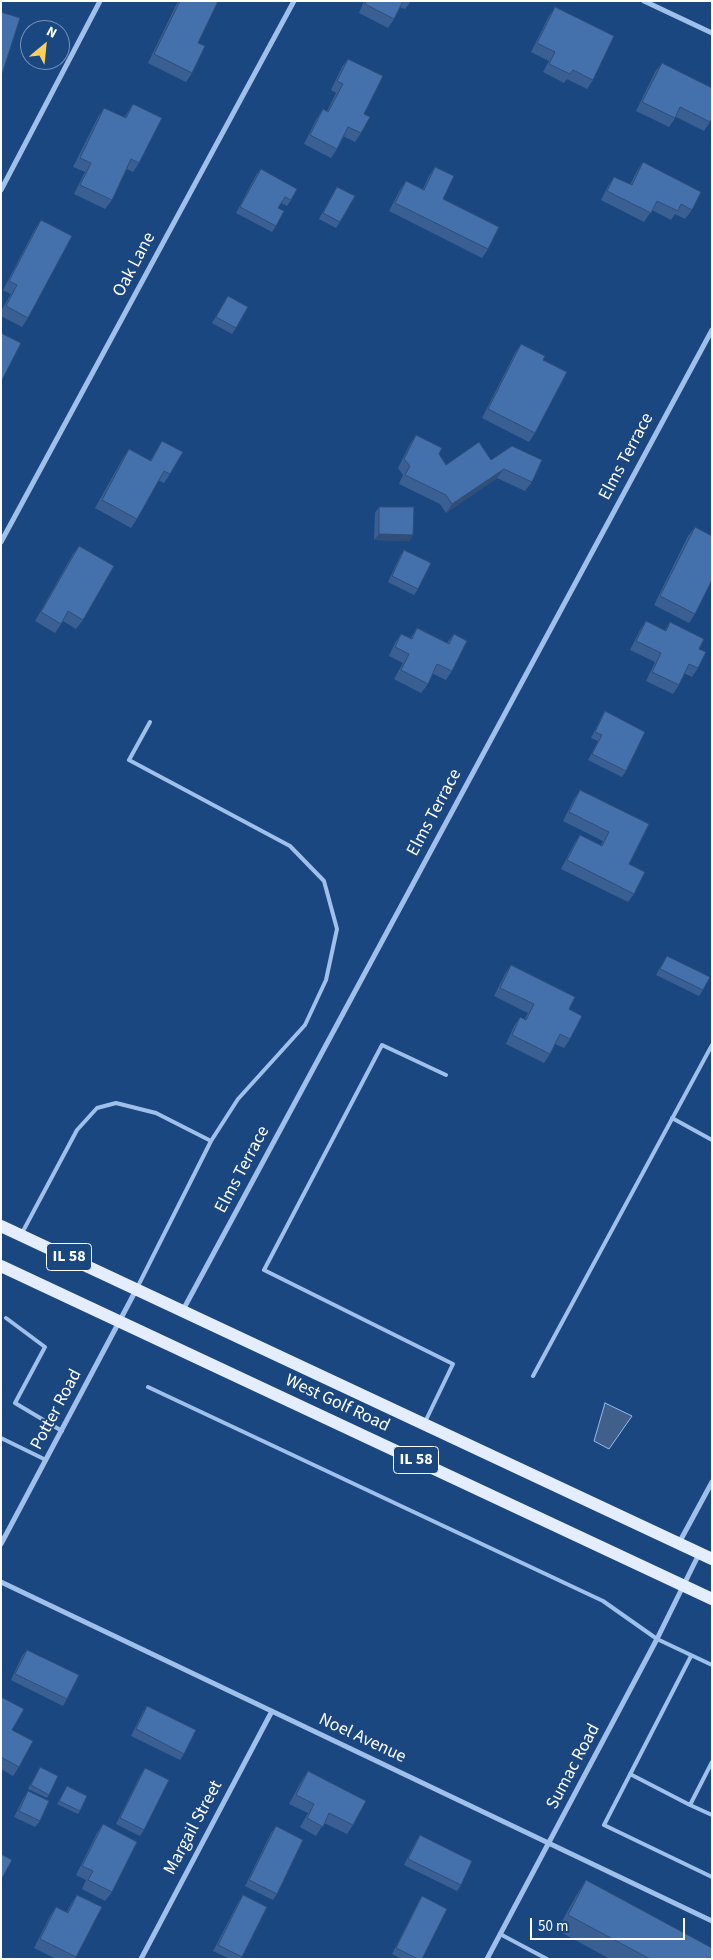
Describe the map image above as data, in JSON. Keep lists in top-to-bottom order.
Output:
{
  "streets": {
    "main road": ["IL 58", "West Golf Road"],
    "street": [
      "Oak Lane",
      "Elms Terrace",
      "Potter Road",
      "Noel Avenue",
      "Sumac Road",
      "Margail Street"
    ]
  },
  "crossings": [
    ["Elms Terrace", "West Golf Road"],
    ["West Golf Road", "Potter Road"],
    ["West Golf Road", "Sumac Road"],
    ["Noel Avenue", "Sumac Road"],
    ["Noel Avenue", "Margail Street"]
  ],
  "scale_bar": "50 m",
  "north": "top right"
}
